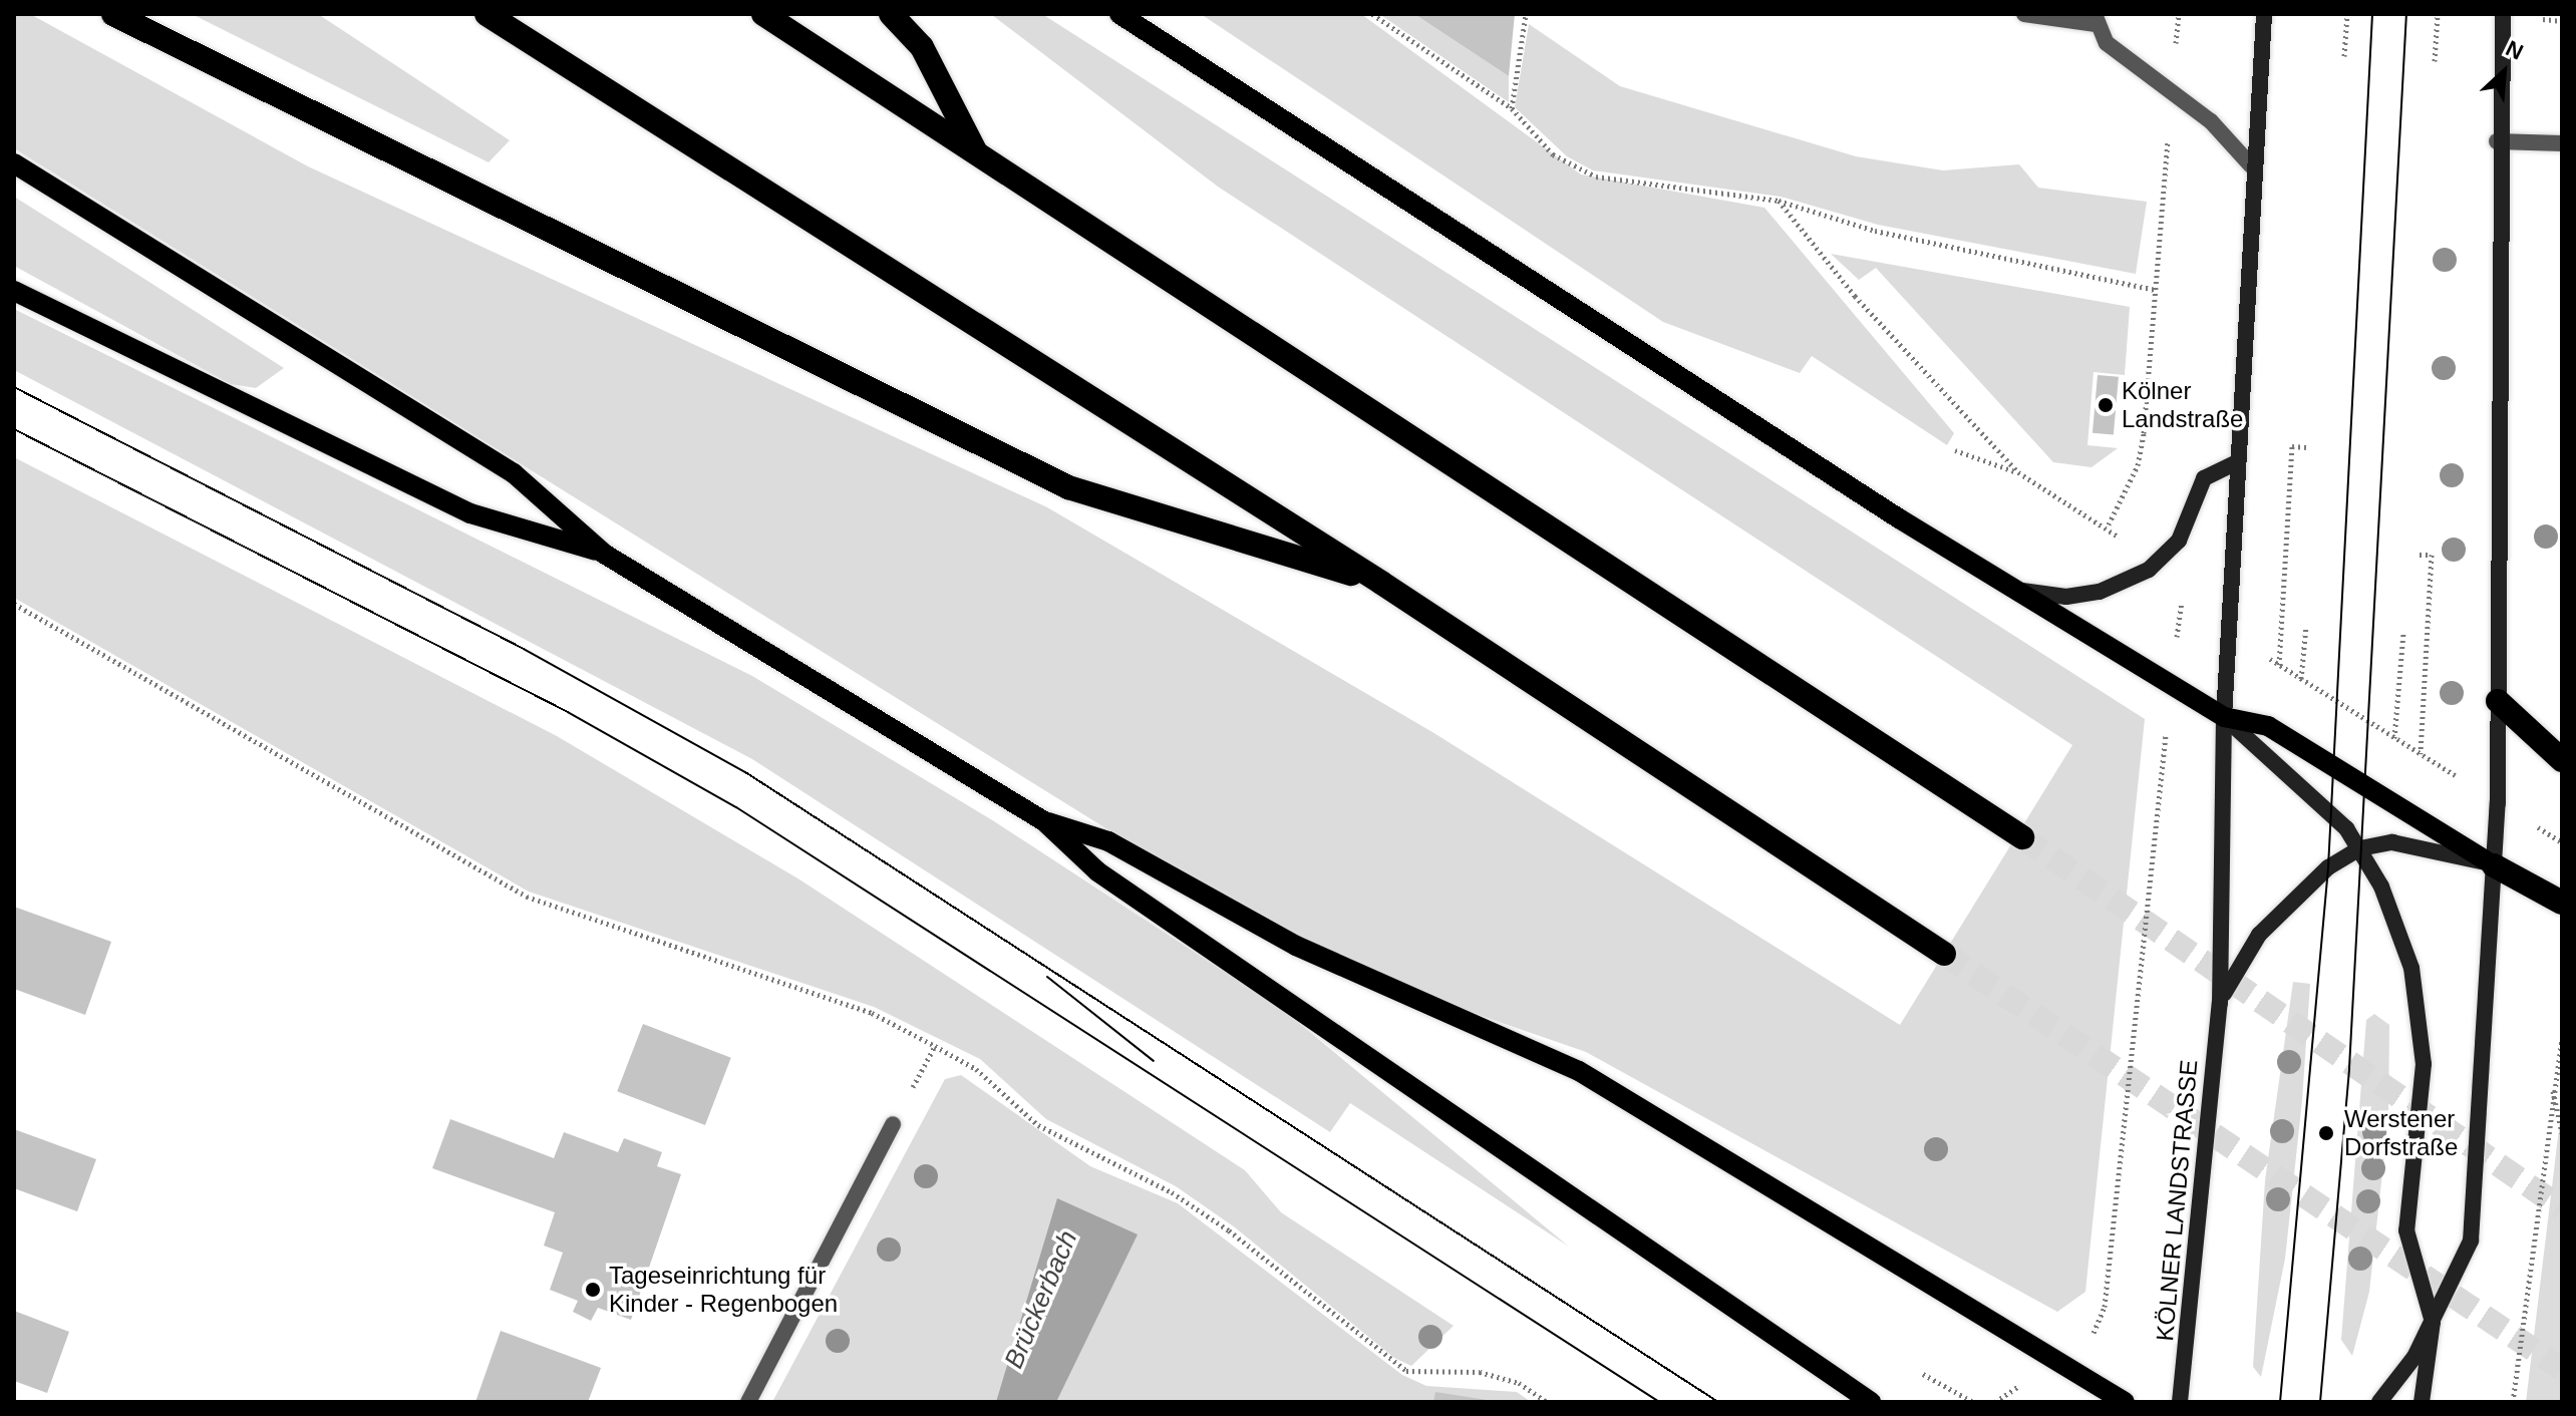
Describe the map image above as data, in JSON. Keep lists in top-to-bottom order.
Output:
{
  "streets": {
    "main road": ["KÖLNER LANDSTRASSE"]
  },
  "water": ["Brückerbach"],
  "places": ["Kölner Landstraße", "Werstener Dorfstraße", "Tageseinrichtung für Kinder - Regenbogen"],
  "north": "top right"
}
